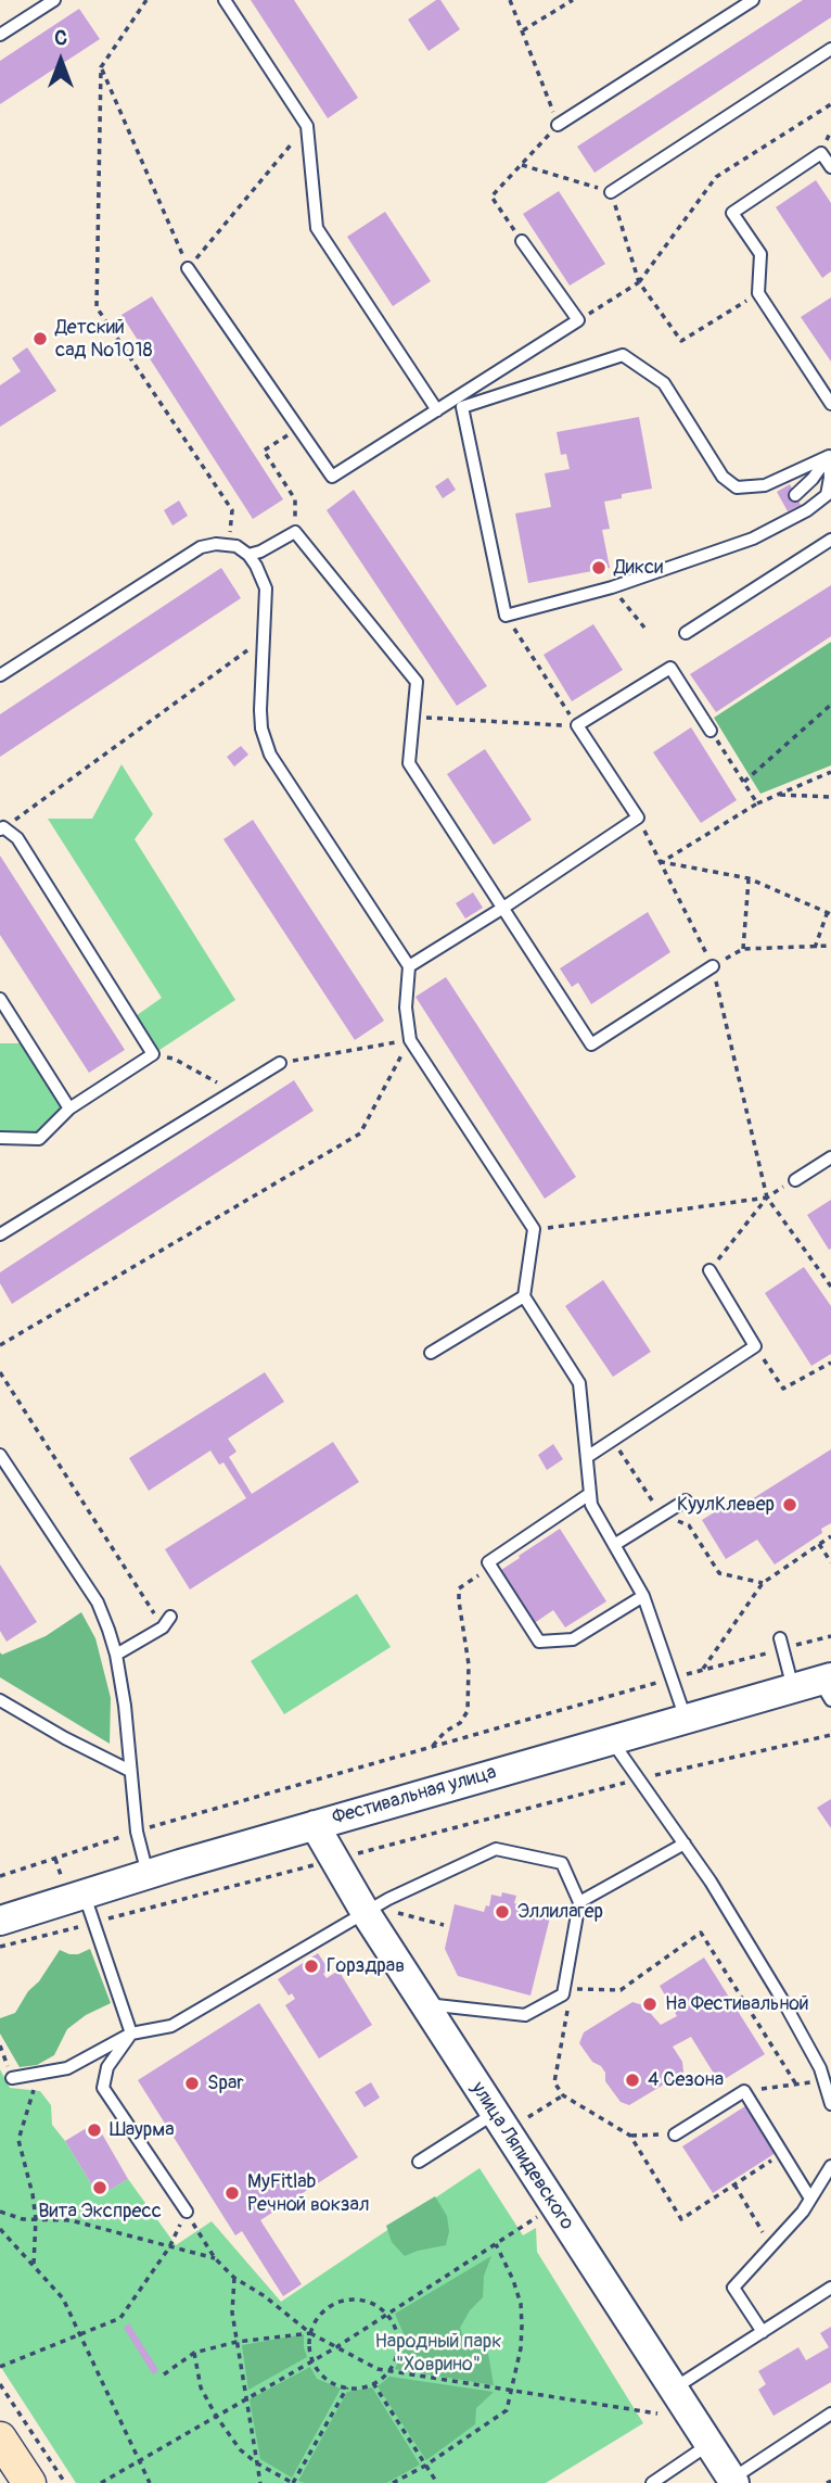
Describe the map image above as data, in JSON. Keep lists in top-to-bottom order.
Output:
{
  "streets": {
    "street": ["Фестивальная улица", "улица Ляпидевского"]
  },
  "crossings": [
    ["Фестивальная улица", "улица Ляпидевского"]
  ],
  "parks": ["Народный парк \"Ховрино\""],
  "places": [
    "Детский сад №1018",
    "Дикси",
    "КуулКлевер",
    "Эллилагер",
    "Горздрав",
    "На Фестивальной",
    "4 Сезона",
    "Spar",
    "Шаурма",
    "Вита Экспресс",
    "MyFitlab Речной вокзал"
  ],
  "north": "top"
}
